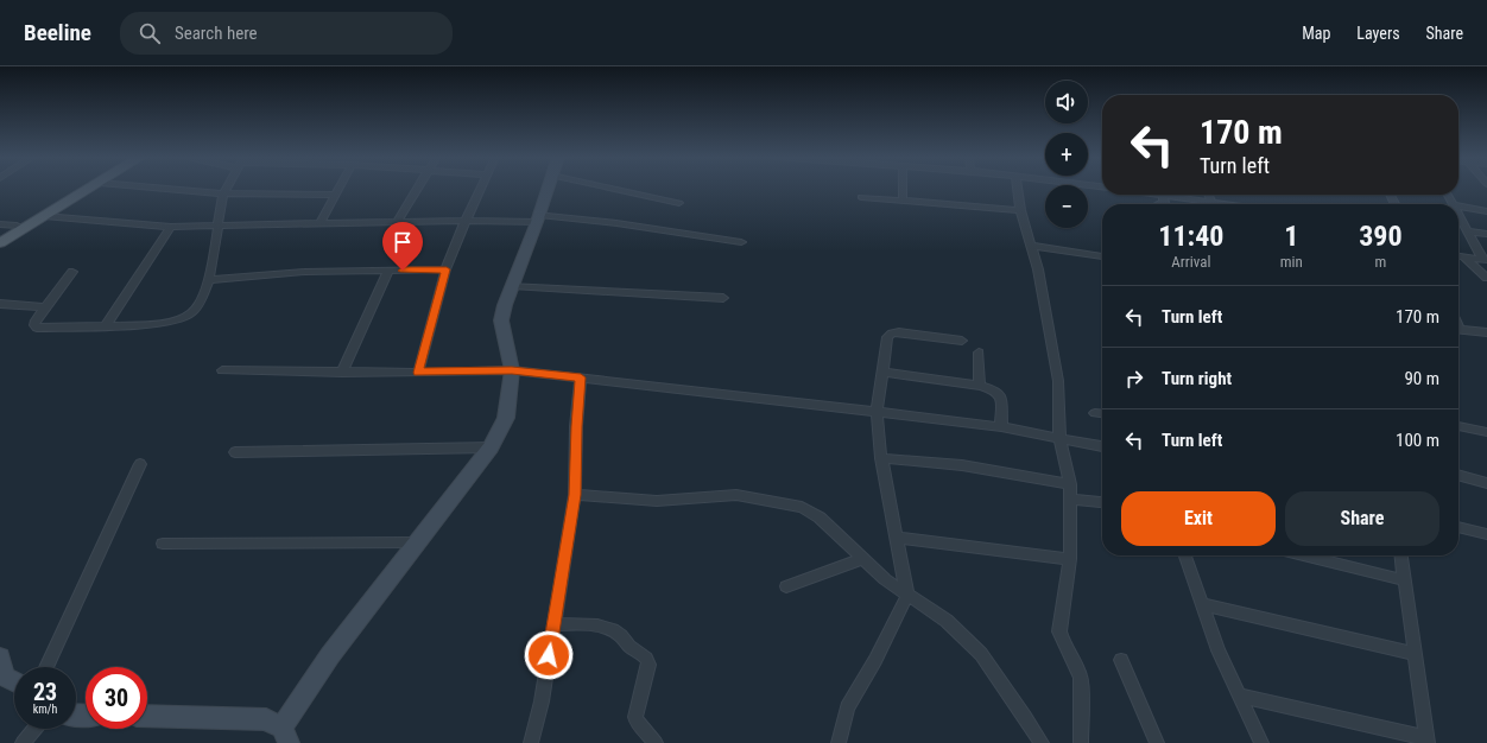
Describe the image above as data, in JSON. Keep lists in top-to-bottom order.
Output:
{
  "page": {
    "header": "Beeline",
    "search": "Search here",
    "nav": ["Map", "Layers", "Share"],
    "map_buttons": ["+", "−"],
    "turn": ["170 m", "Turn left"],
    "eta": [
      "11:40",
      "Arrival",
      "1",
      "min",
      "390",
      "m"
    ],
    "list": [
      {
        "name": "Turn left",
        "value": "170 m"
      },
      {
        "name": "Turn right",
        "value": "90 m"
      },
      {
        "name": "Turn left",
        "value": "100 m"
      }
    ],
    "buttons": ["Exit", "Share"],
    "speed": "23 km/h",
    "limit": "30"
  }
}
